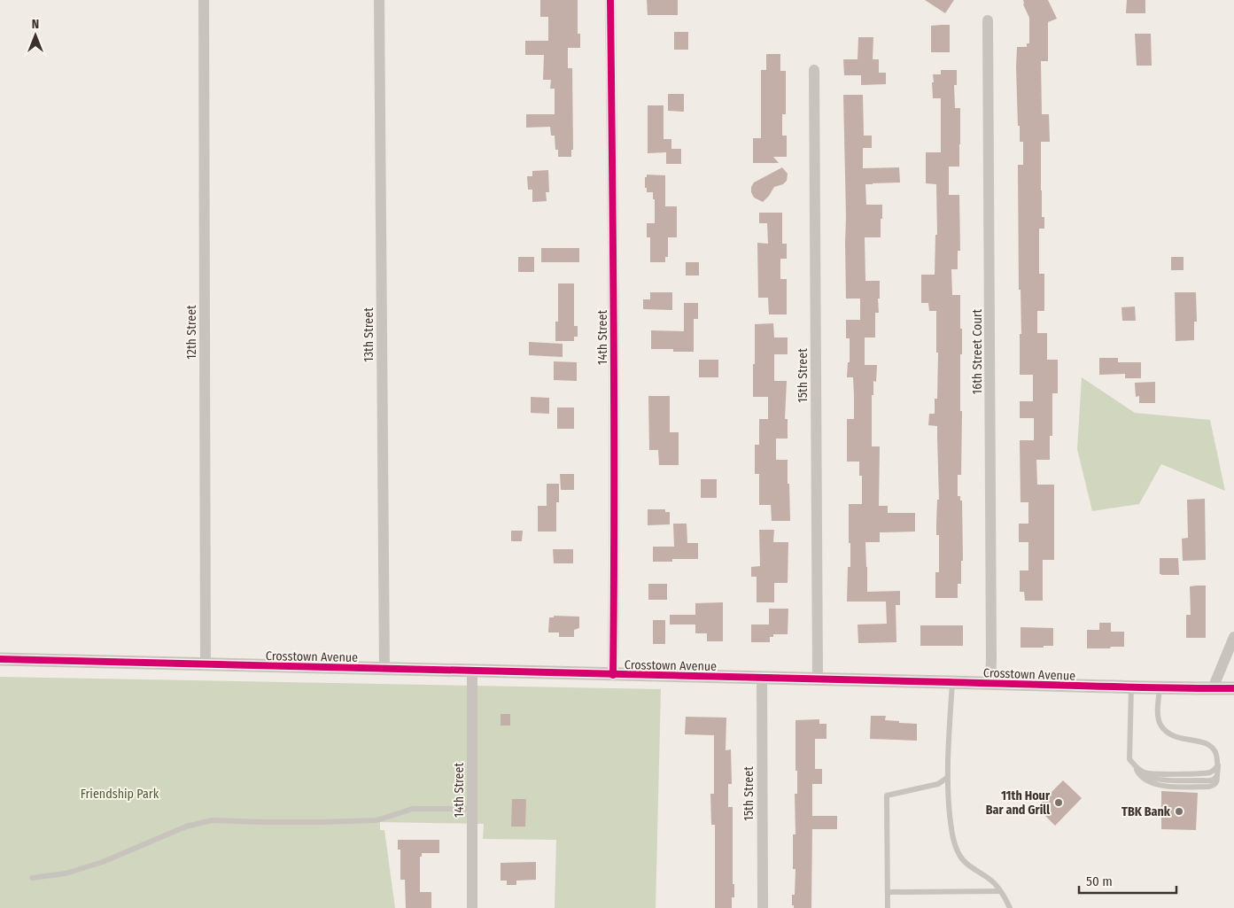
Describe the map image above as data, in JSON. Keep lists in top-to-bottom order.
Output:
{
  "streets": {
    "street": [
      "12th Street",
      "13th Street",
      "14th Street",
      "16th Street Court",
      "15th Street",
      "Crosstown Avenue"
    ]
  },
  "crossings": [
    ["12th Street", "Crosstown Avenue"],
    ["13th Street", "Crosstown Avenue"],
    ["14th Street", "Crosstown Avenue"],
    ["16th Street Court", "Crosstown Avenue"],
    ["15th Street", "Crosstown Avenue"]
  ],
  "parks": ["Friendship Park"],
  "places": ["11th Hour Bar and Grill", "TBK Bank"],
  "scale_bar": "50 m",
  "north": "top"
}
